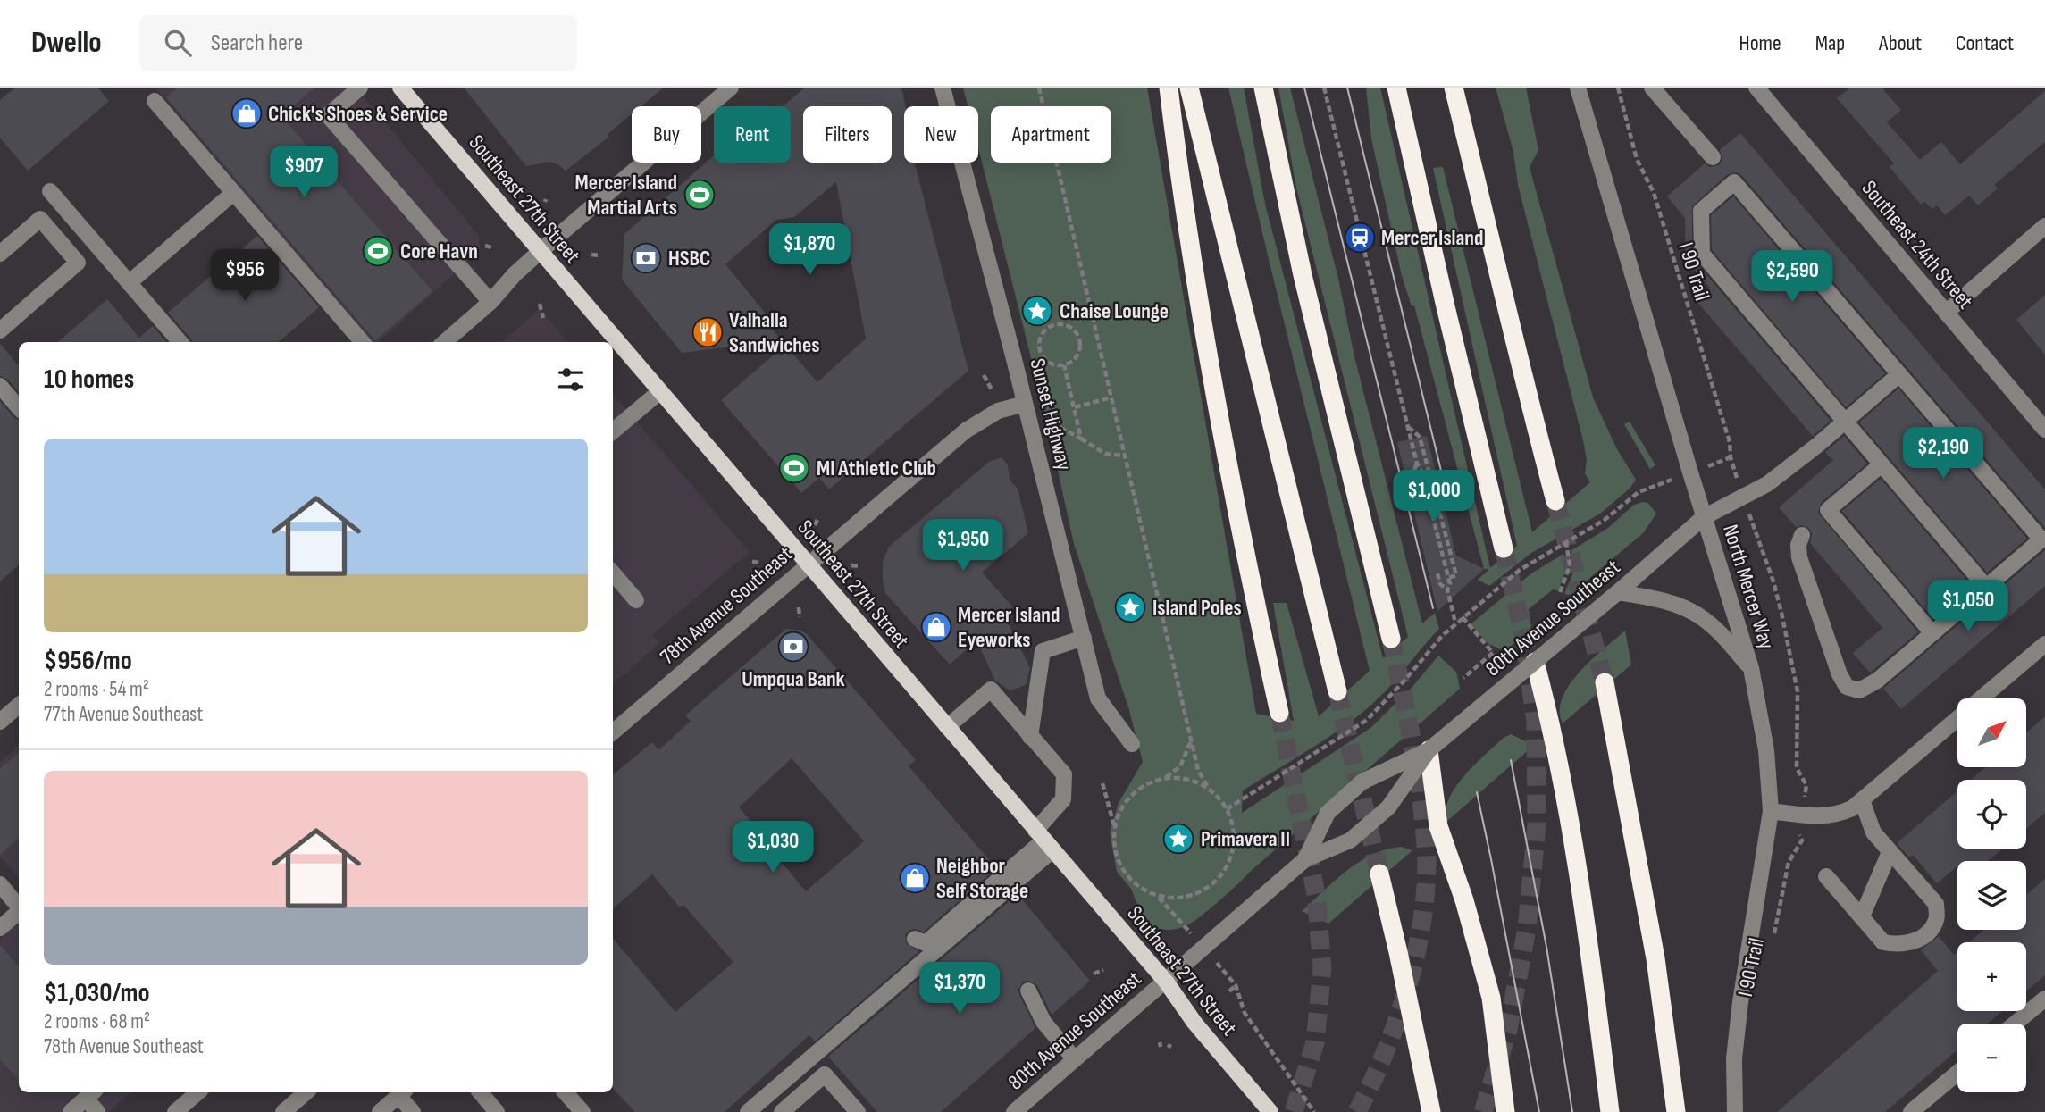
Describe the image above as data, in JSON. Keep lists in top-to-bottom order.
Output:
{
  "streets": {
    "main road": ["Southeast 27th Street"],
    "street": [
      "Southeast 24th Street",
      "Sunset Highway",
      "North Mercer Way",
      "78th Avenue Southeast",
      "80th Avenue Southeast"
    ],
    "path": ["I 90 Trail"]
  },
  "crossings": [
    ["Southeast 27th Street", "78th Avenue Southeast"],
    ["Southeast 27th Street", "80th Avenue Southeast"],
    ["Sunset Highway", "78th Avenue Southeast"],
    ["North Mercer Way", "80th Avenue Southeast"]
  ],
  "places": {
    "shop": ["Chick's Shoes & Service", "Mercer Island Eyeworks", "Neighbor Self Storage"],
    "sports": ["Mercer Island Martial Arts", "Core Havn", "MI Athletic Club"],
    "station": ["Mercer Island"],
    "bank": ["HSBC", "Umpqua Bank"],
    "place": ["Chaise Lounge", "Island Poles", "Primavera II"],
    "restaurant": ["Valhalla Sandwiches"]
  },
  "north": "top right",
  "page": {
    "header": "Dwello",
    "search": "Search here",
    "nav": [
      "Home",
      "Map",
      "About",
      "Contact"
    ],
    "chip": [
      "Buy",
      "Rent",
      "Filters",
      "New",
      "Apartment"
    ],
    "price": [
      "$907",
      "$1,870",
      "$956",
      "$2,590",
      "$2,190",
      "$1,000",
      "$1,950",
      "$1,050",
      "$1,030",
      "$1,370"
    ],
    "heading": "10 homes",
    "list": [
      {
        "name": "$956/mo",
        "note": "2 rooms · 54 m² · 77th Avenue Southeast"
      },
      {
        "name": "$1,030/mo",
        "note": "2 rooms · 68 m² · 78th Avenue Southeast"
      }
    ],
    "map_buttons": ["+", "−"]
  }
}
